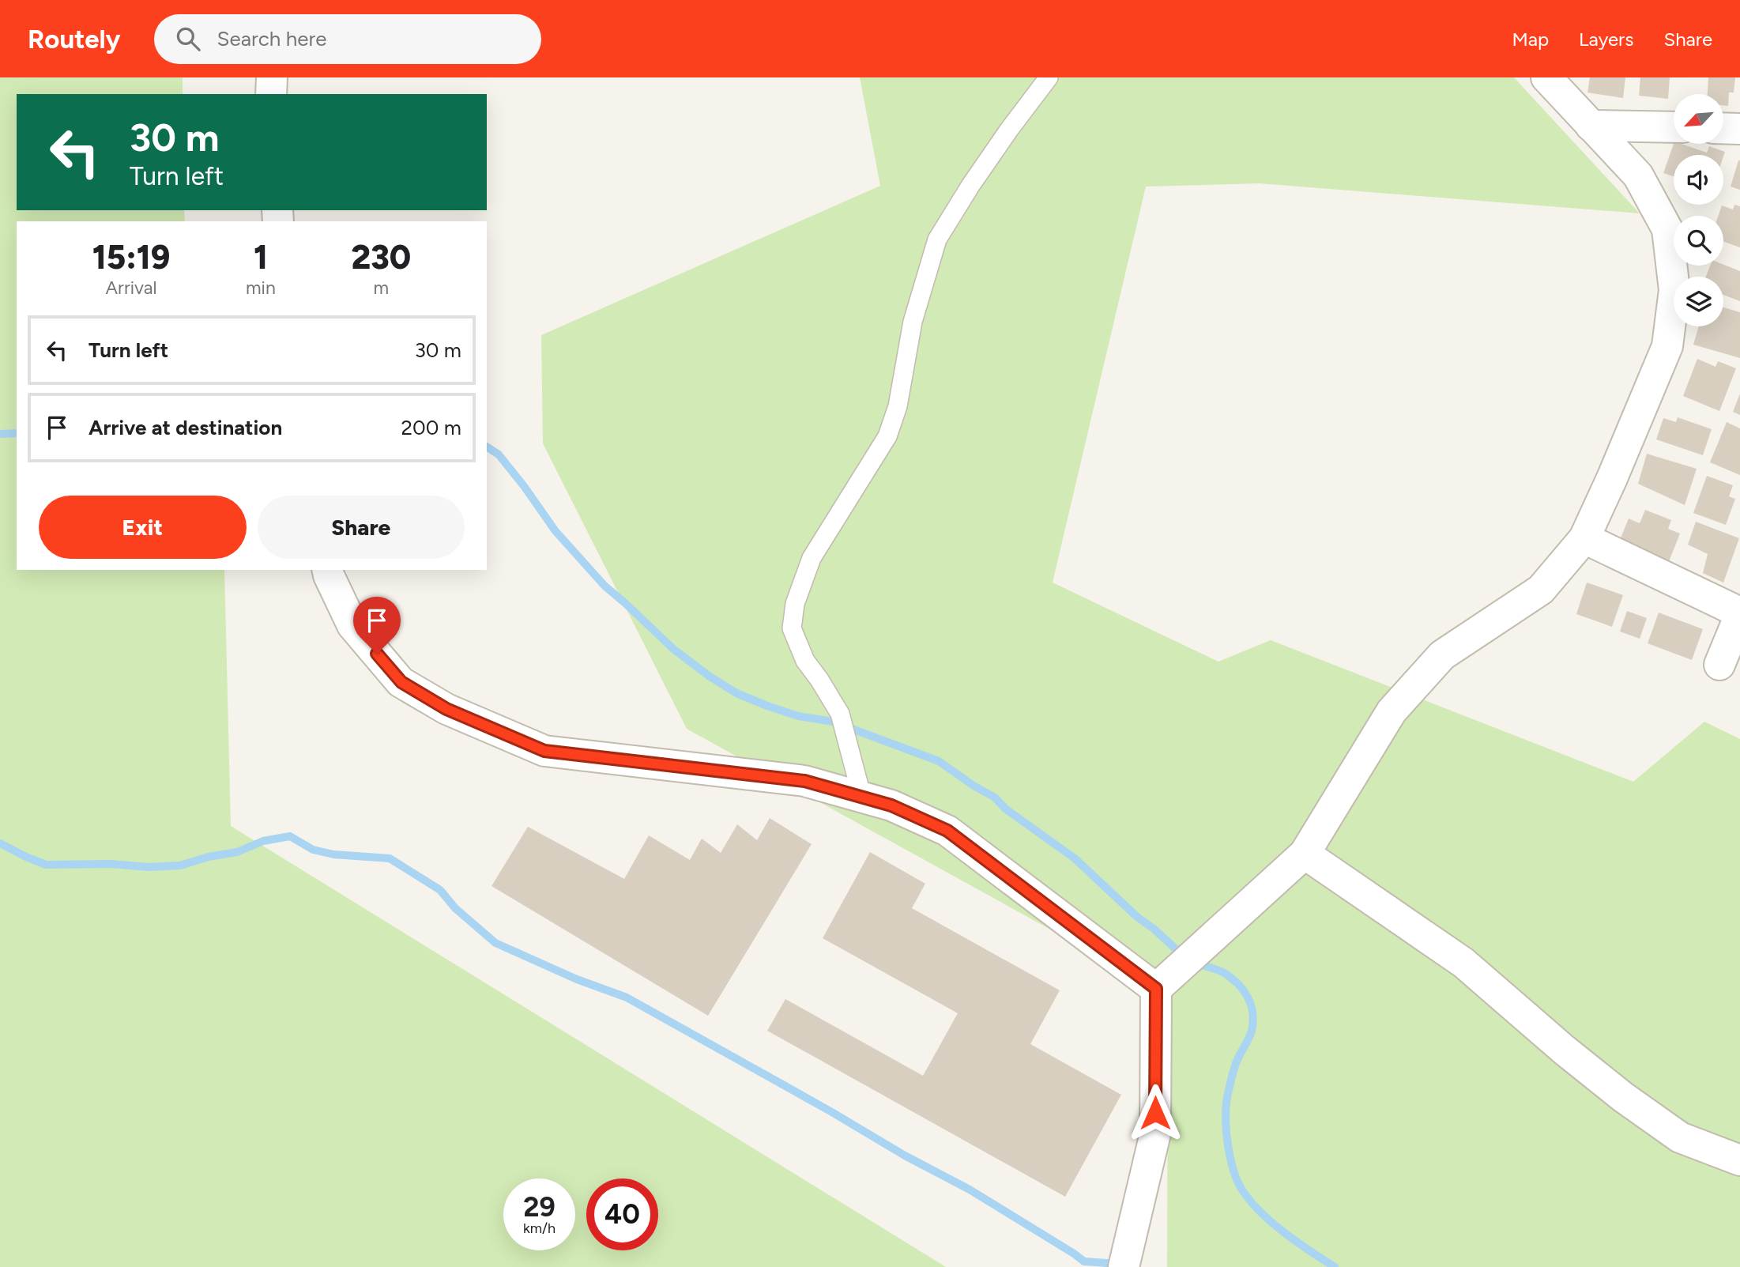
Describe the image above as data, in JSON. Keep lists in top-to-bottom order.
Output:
{
  "north": "bottom left",
  "page": {
    "header": "Routely",
    "search": "Search here",
    "nav": ["Map", "Layers", "Share"],
    "turn": ["30 m", "Turn left"],
    "eta": [
      "15:19",
      "Arrival",
      "1",
      "min",
      "230",
      "m"
    ],
    "list": [
      {
        "name": "Turn left",
        "value": "30 m"
      },
      {
        "name": "Arrive at destination",
        "value": "200 m"
      }
    ],
    "buttons": ["Exit", "Share"],
    "speed": "29 km/h",
    "limit": "40"
  }
}
